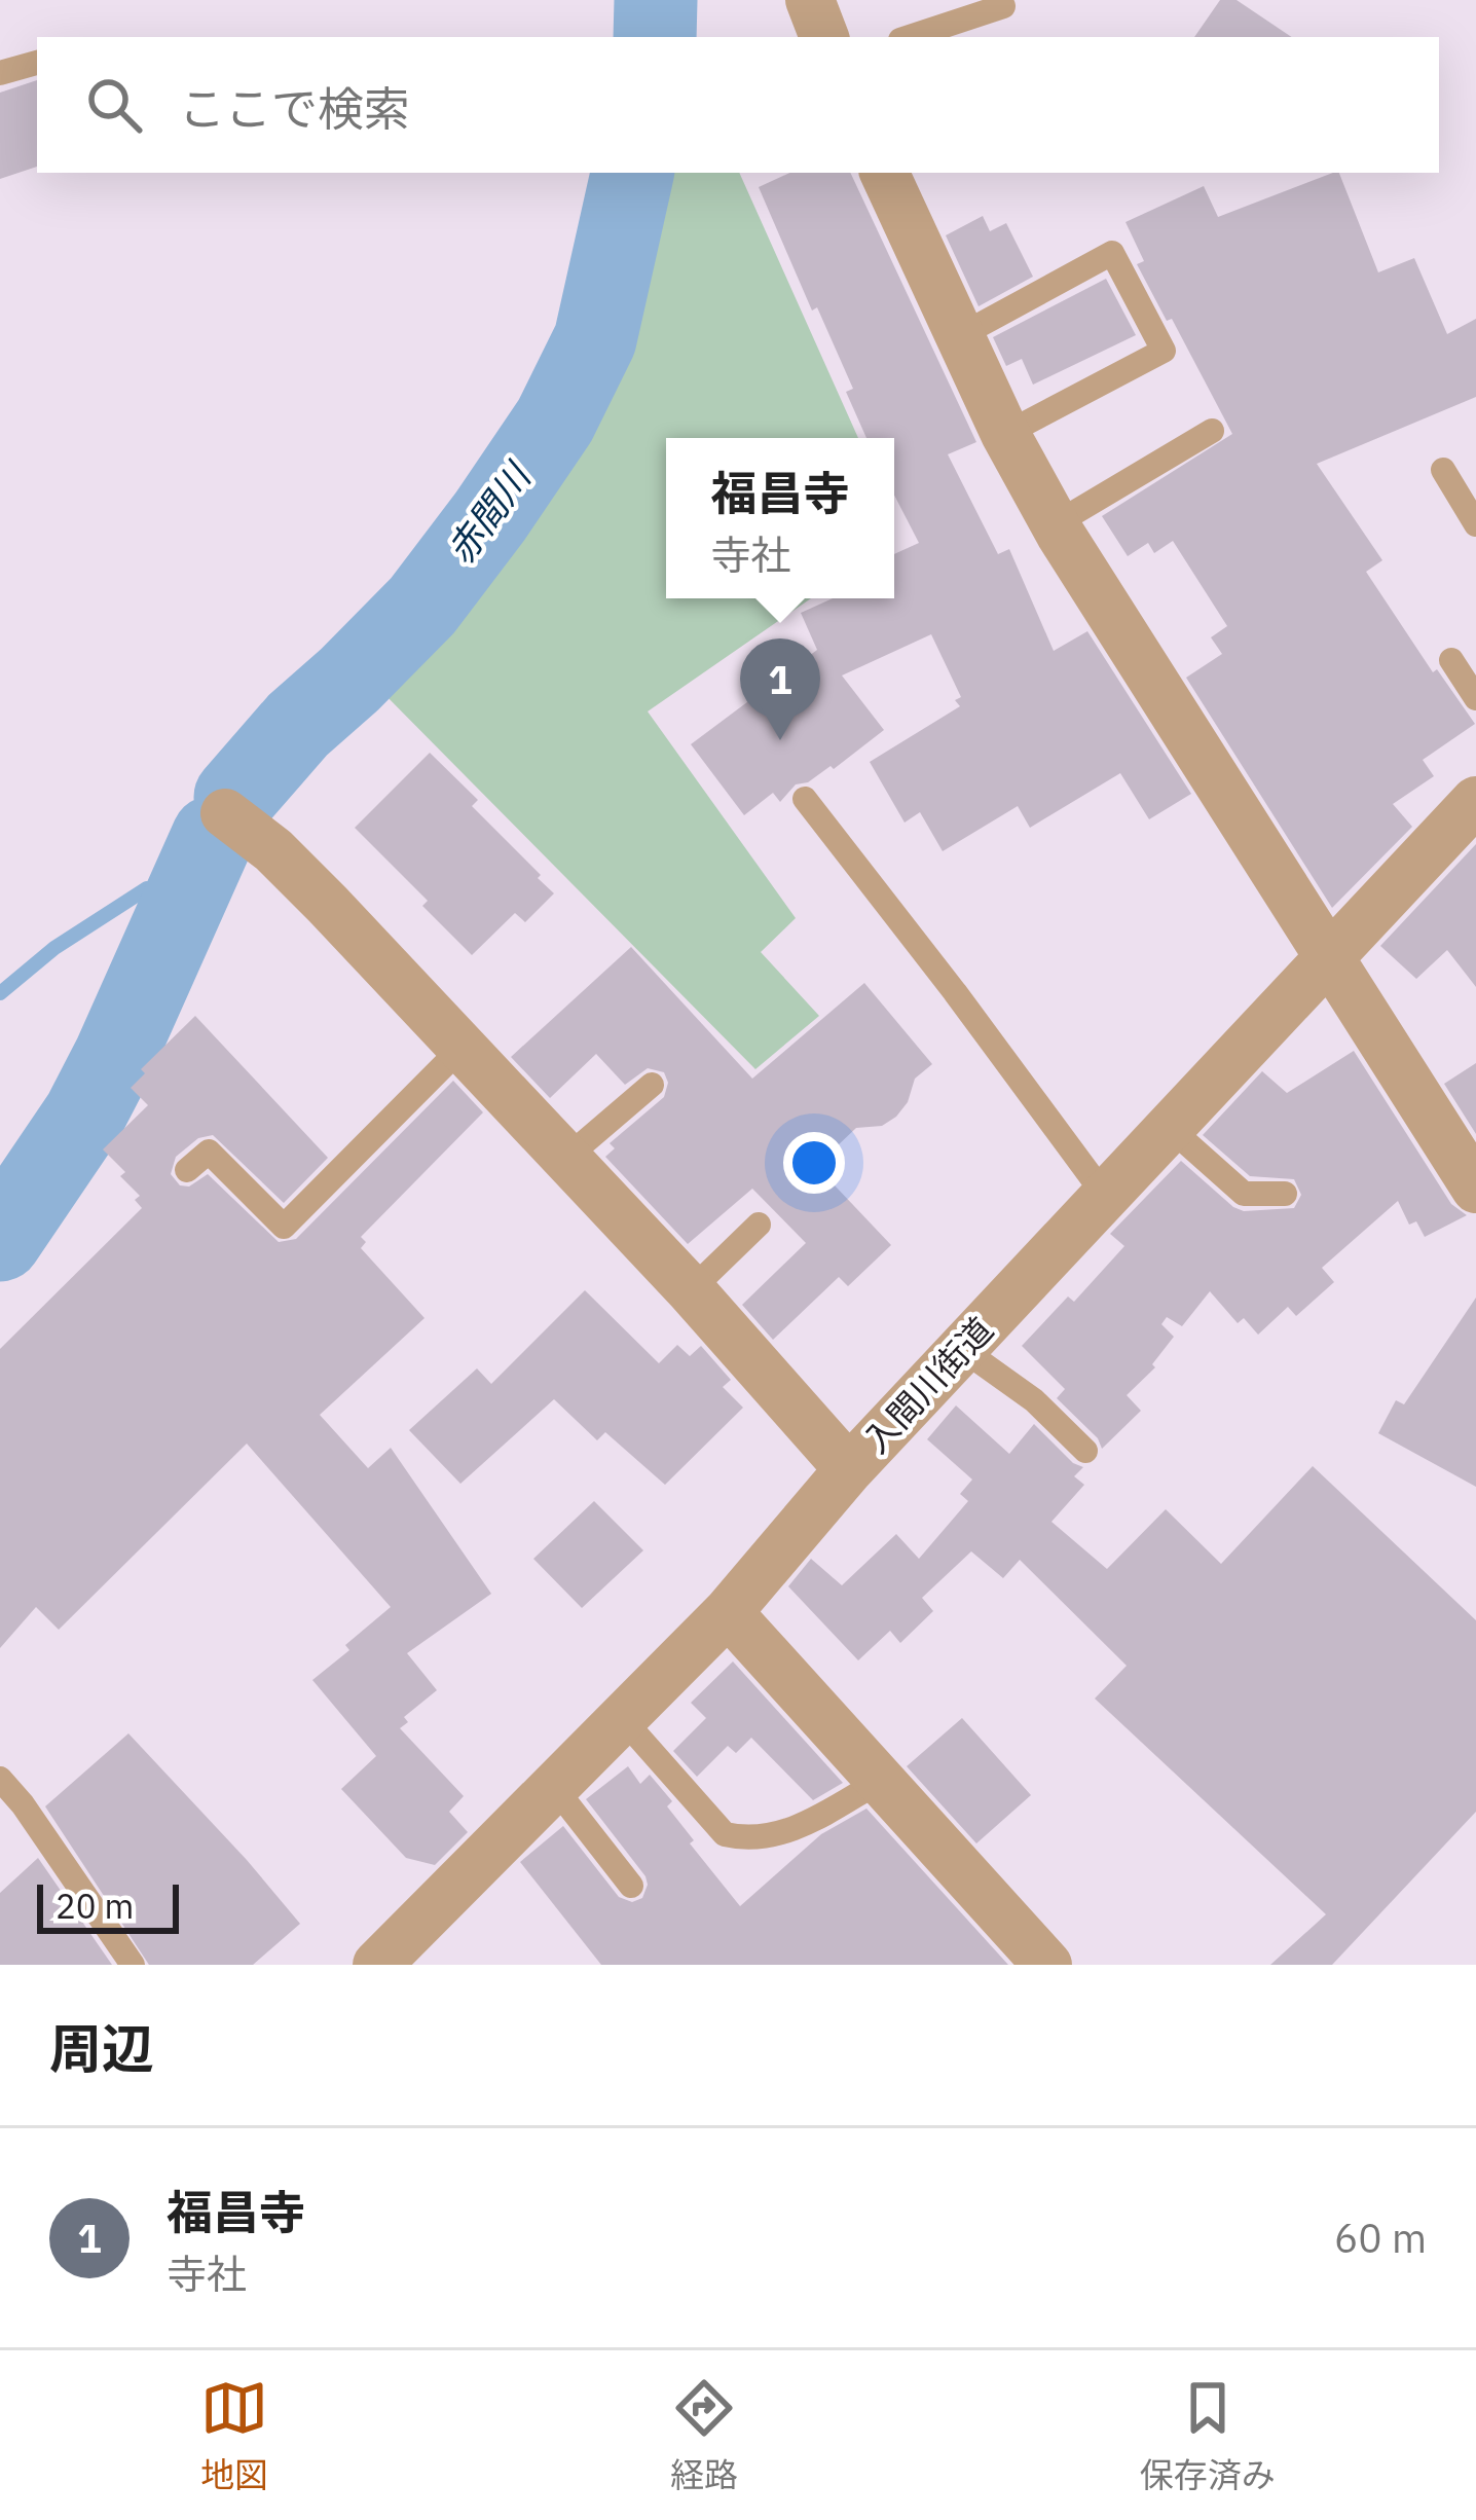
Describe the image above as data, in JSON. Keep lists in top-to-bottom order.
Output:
{
  "streets": {
    "street": ["入間川街道"]
  },
  "water": ["赤間川"],
  "scale_bar": "20 m",
  "page": {
    "search": "ここで検索",
    "popup": ["福昌寺", "寺社"],
    "pins": "1",
    "scale": "20 m",
    "heading": "周辺",
    "list": [
      {
        "mark": "1",
        "name": "福昌寺",
        "note": "寺社",
        "value": "60 m"
      }
    ],
    "nav": ["地図", "経路", "保存済み"]
  }
}
